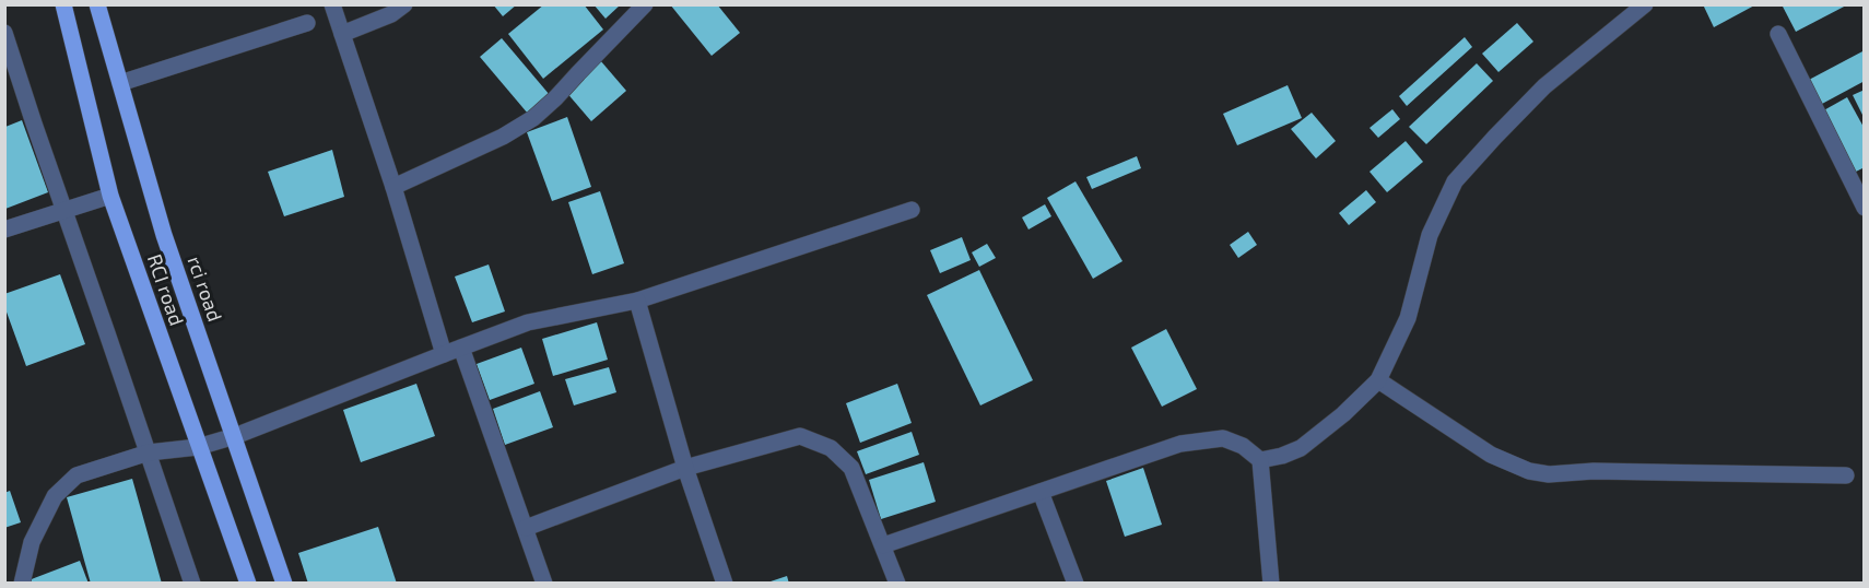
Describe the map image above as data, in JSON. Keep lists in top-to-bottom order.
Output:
{
  "streets": {
    "main road": ["rci road", "RCI road"]
  }
}
